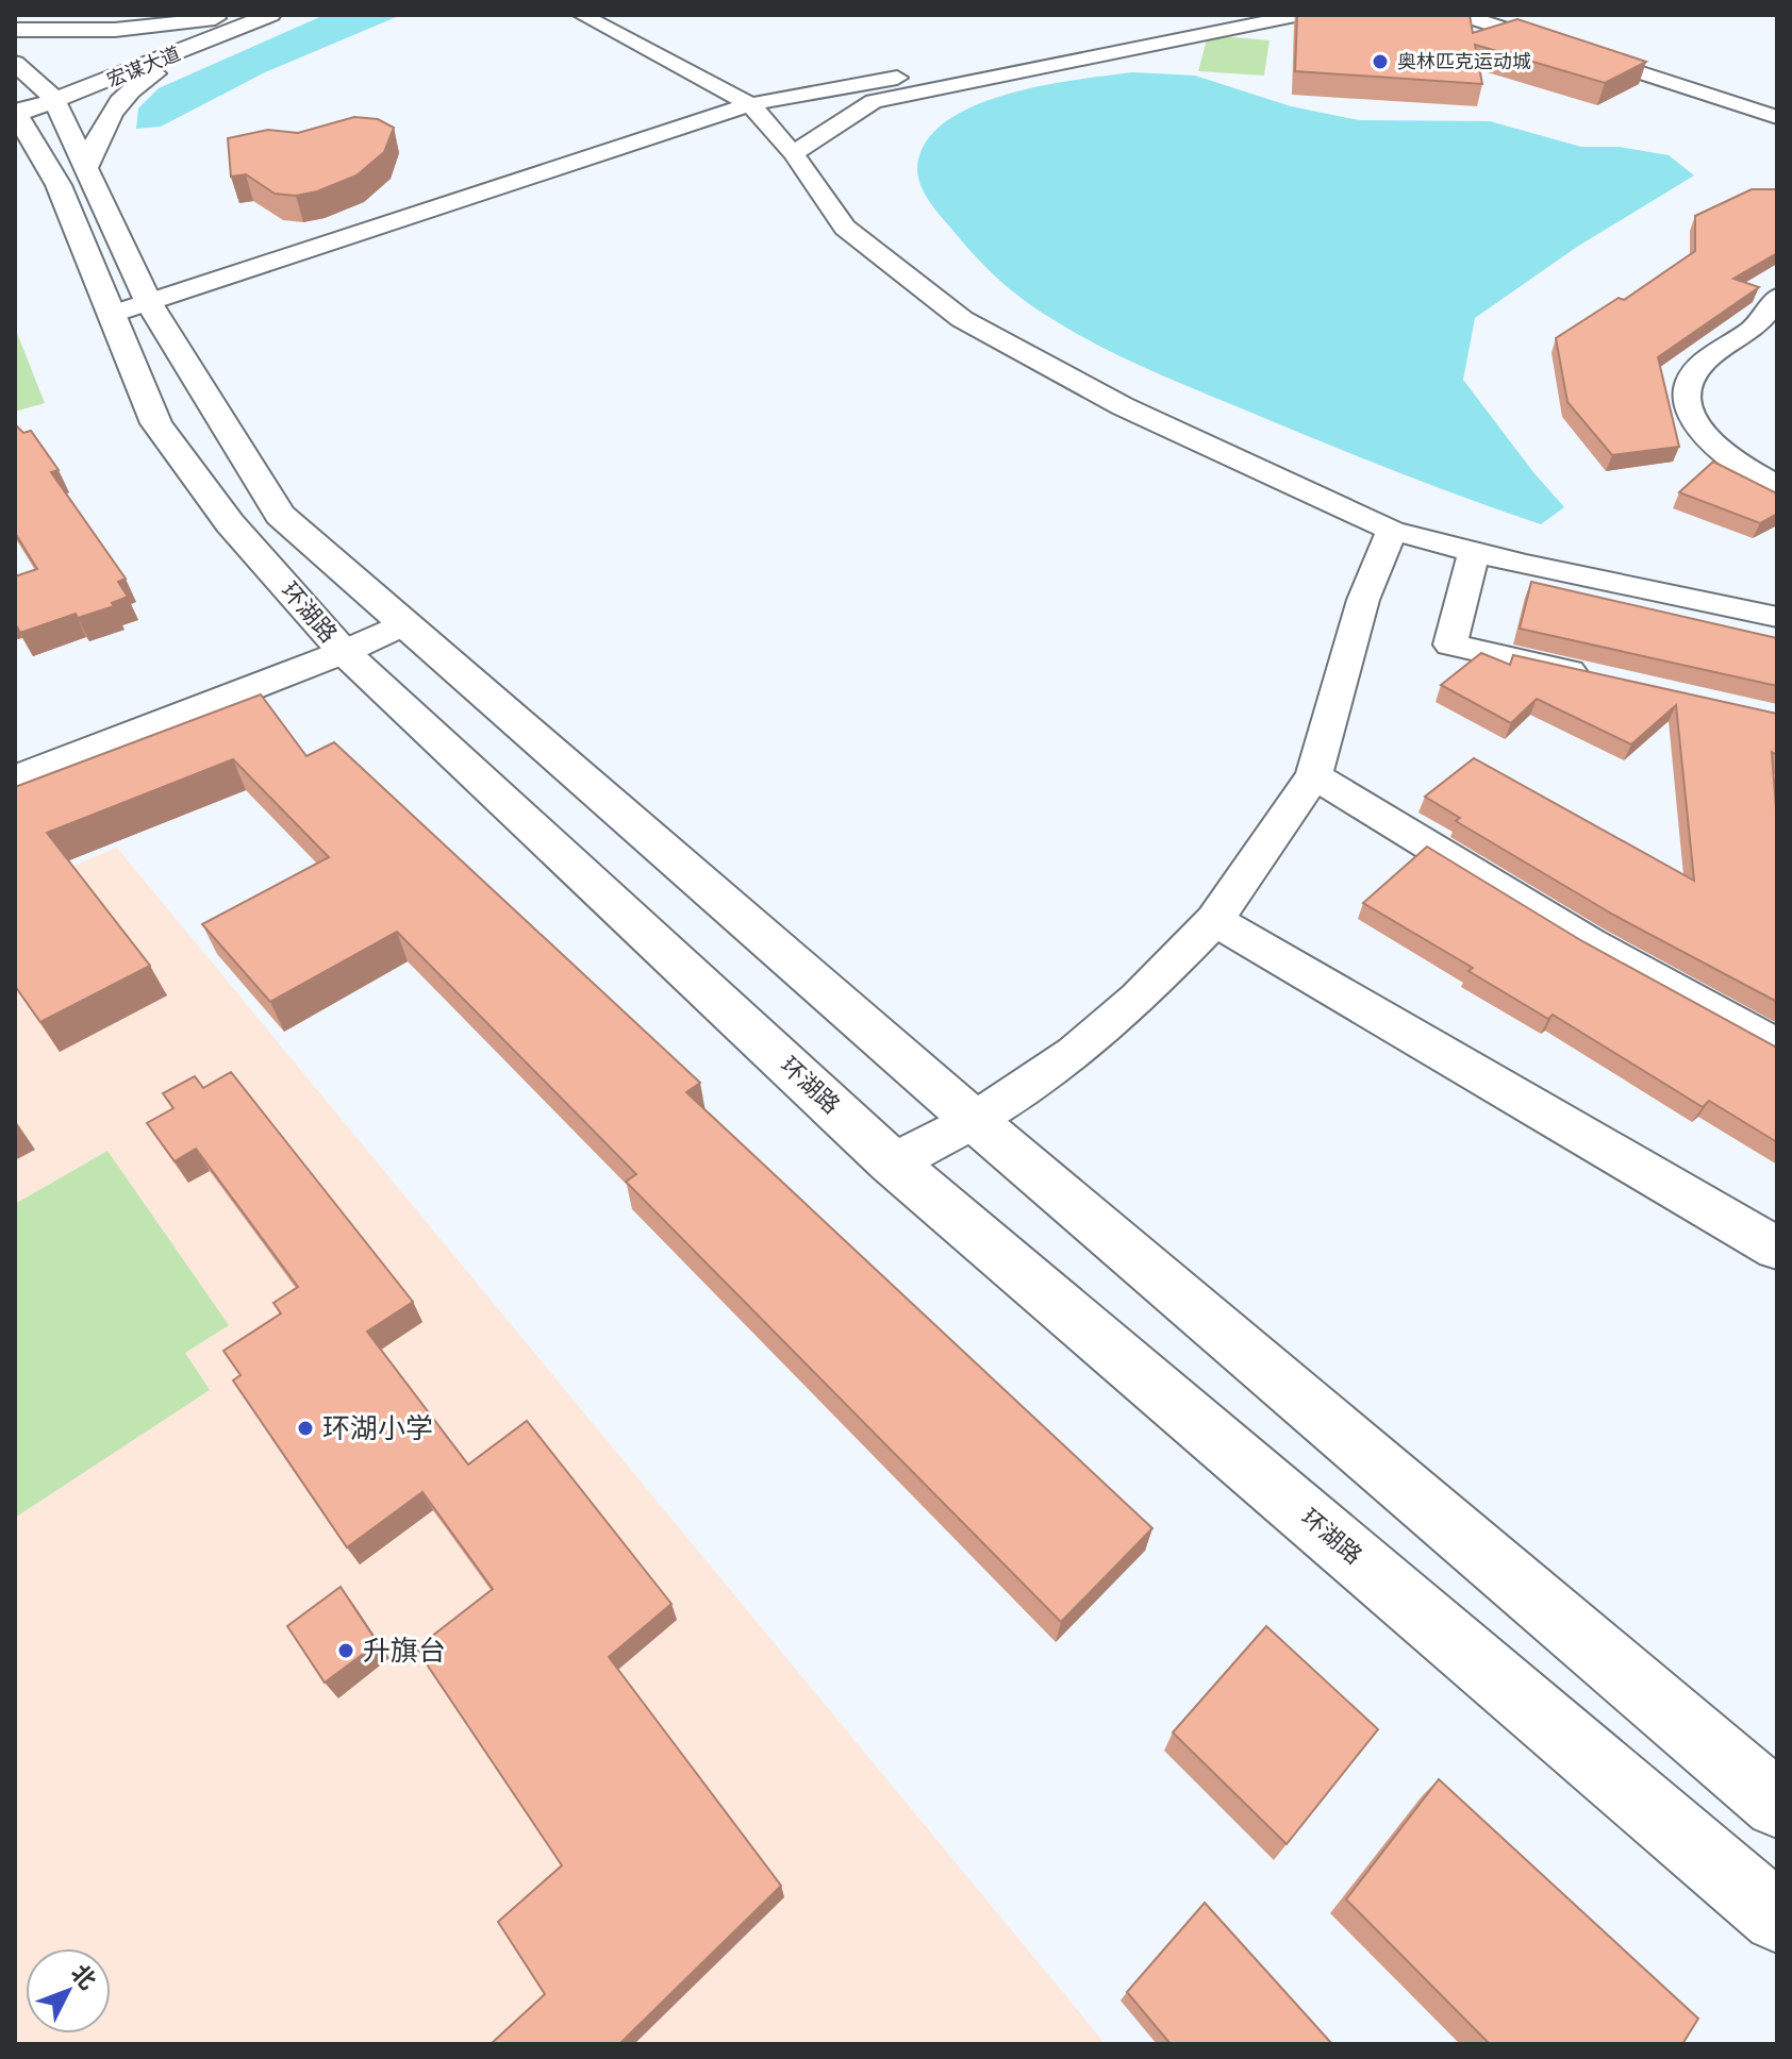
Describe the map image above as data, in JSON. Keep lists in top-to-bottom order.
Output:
{
  "streets": {
    "main road": ["宏谋大道", "环湖路"]
  },
  "crossings": [
    ["宏谋大道", "环湖路"]
  ],
  "places": ["奥林匹克运动城", "环湖小学", "升旗台"],
  "north": "top right"
}
